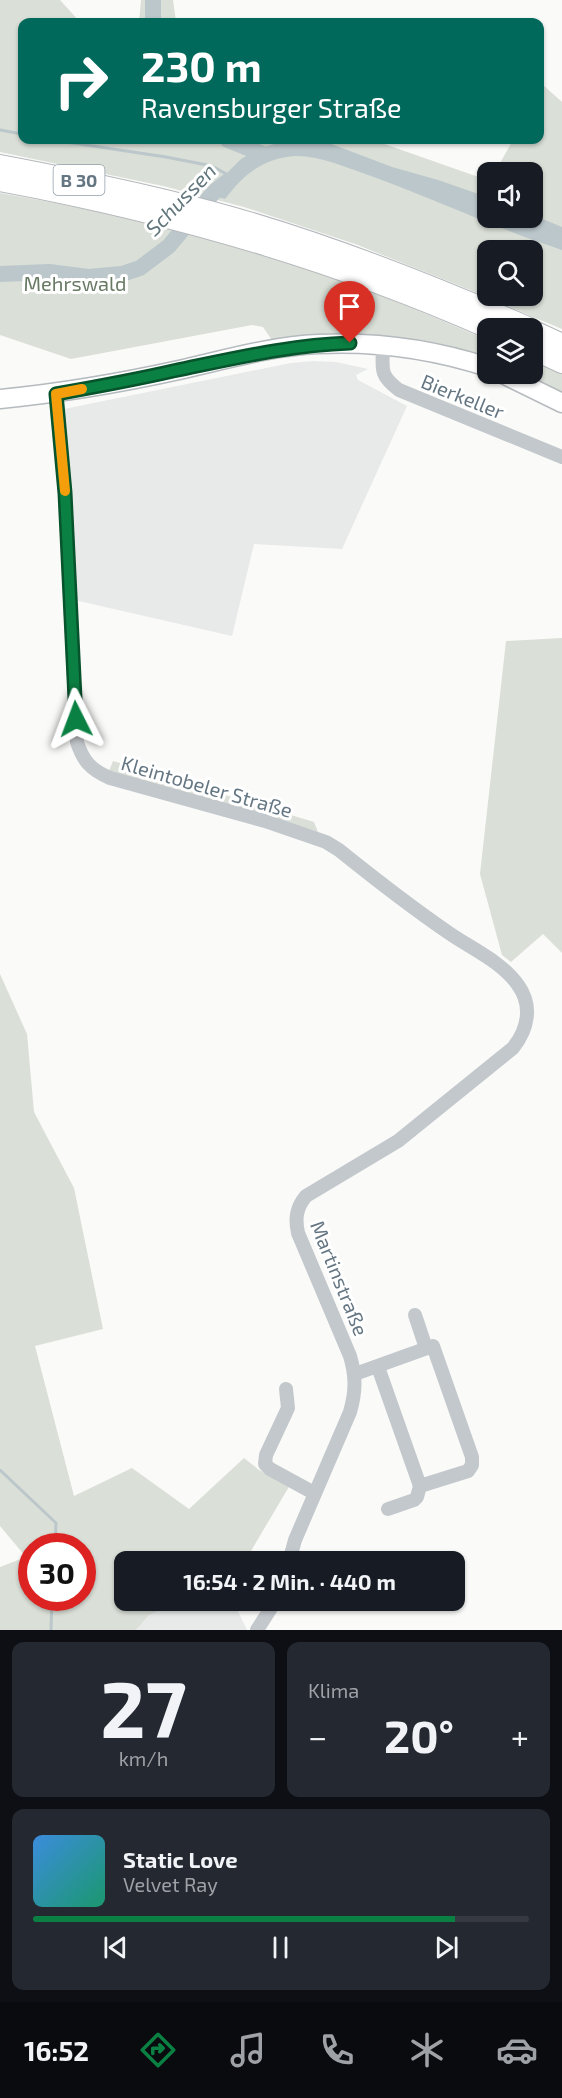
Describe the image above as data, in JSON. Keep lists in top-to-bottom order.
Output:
{
  "streets": {
    "highway": ["B 30"],
    "street": ["Bierkeller", "Kleintobeler Straße", "Martinstraße"]
  },
  "crossings": [
    ["Kleintobeler Straße", "Martinstraße"]
  ],
  "water": ["Schussen"],
  "parks": ["Mehrswald"],
  "page": {
    "turn": ["230 m", "Ravensburger Straße"],
    "limit": "30",
    "trip": "16:54 · 2 Min. · 440 m",
    "tile": [
      ["27", "km/h"],
      "Klima"
    ],
    "heat": ["−", "20°", "+"],
    "song": ["Static Love", "Velvet Ray"],
    "tabs": "16:52"
  }
}
